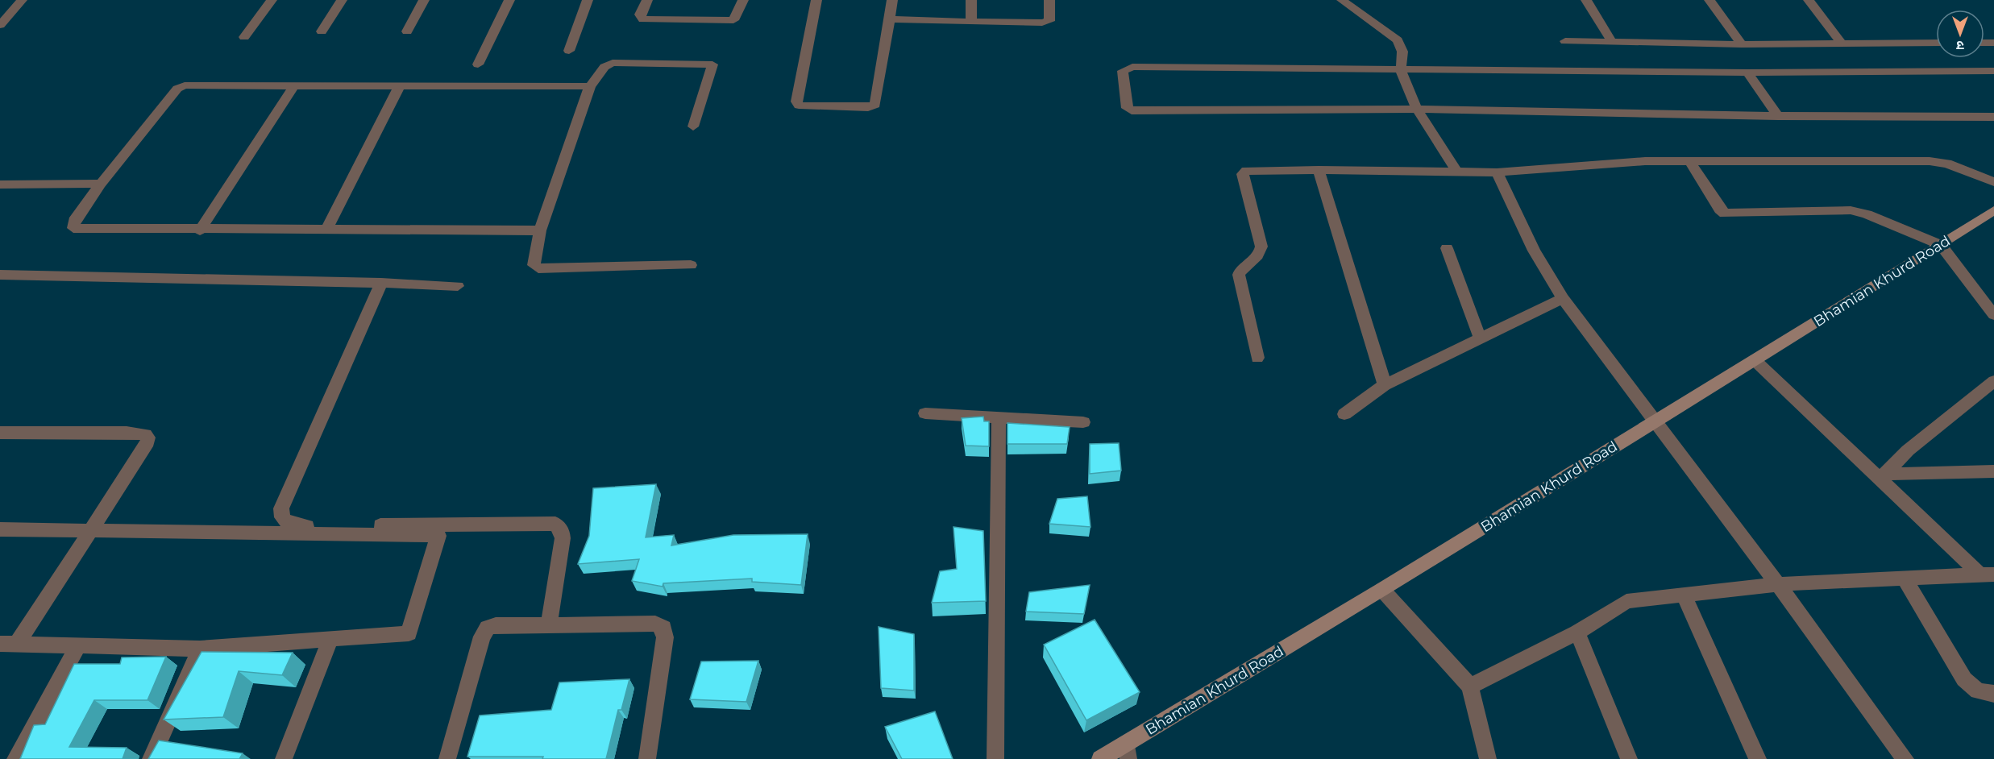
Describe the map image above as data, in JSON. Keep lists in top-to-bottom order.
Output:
{
  "streets": {
    "street": ["Bhamian Khurd Road"]
  },
  "north": "bottom"
}
